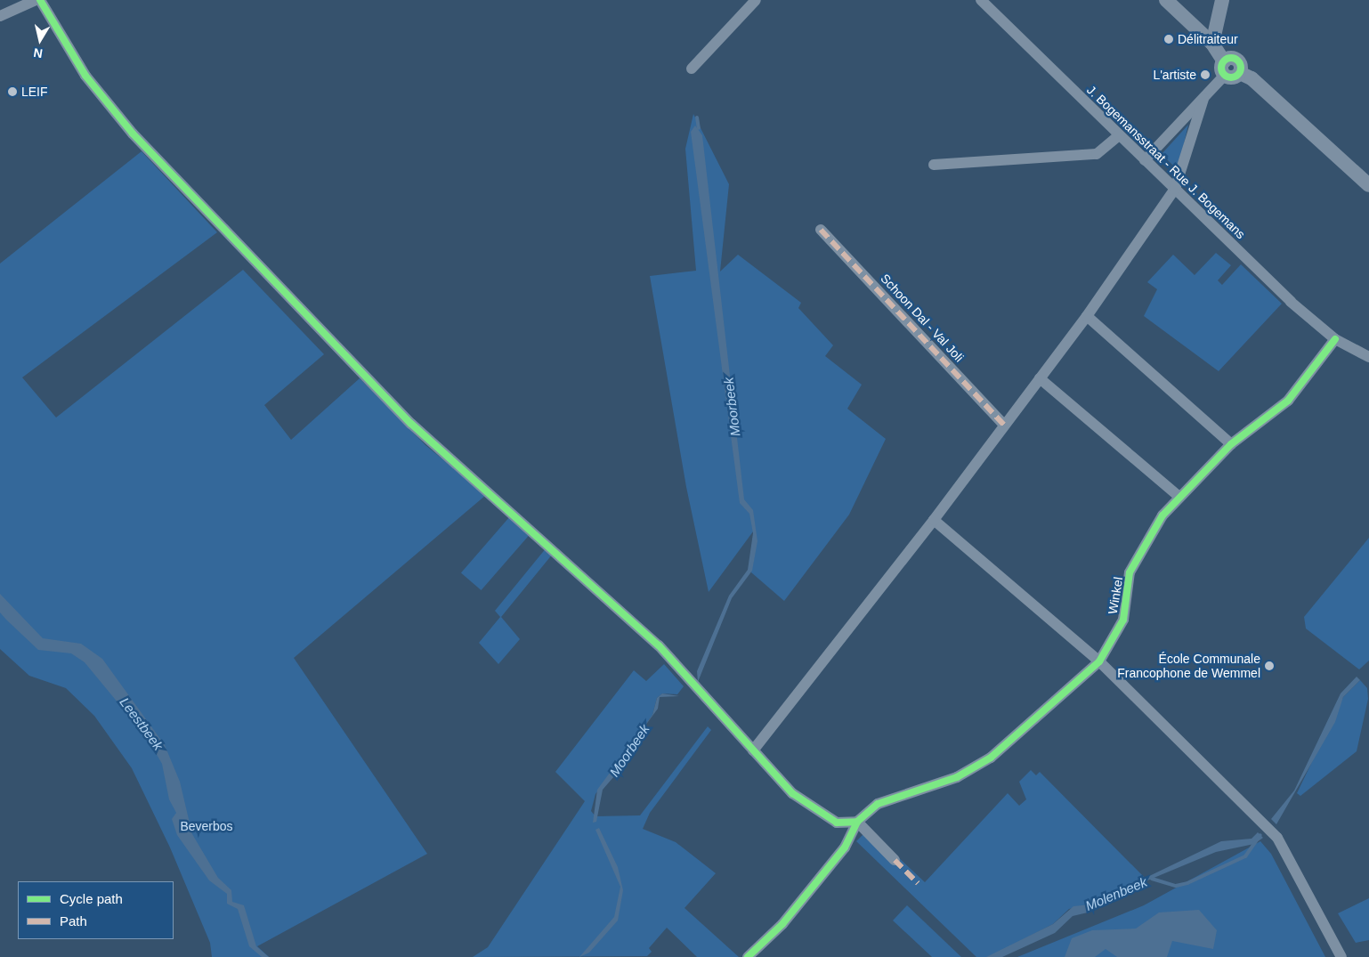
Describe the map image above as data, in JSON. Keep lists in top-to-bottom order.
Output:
{
  "streets": {
    "street": ["J. Bogemansstraat - Rue J. Bogemans", "Schoon Dal - Val Joli", "Winkel"]
  },
  "crossings": [
    ["J. Bogemansstraat - Rue J. Bogemans", "Winkel"]
  ],
  "water": ["Moorbeek", "Leestbeek", "Molenbeek"],
  "parks": ["Beverbos"],
  "places": [
    "Délitraiteur",
    "L'artiste",
    "LEIF",
    "École Communale Francophone de Wemmel"
  ],
  "legend": ["Cycle path", "Path"],
  "north": "bottom"
}
